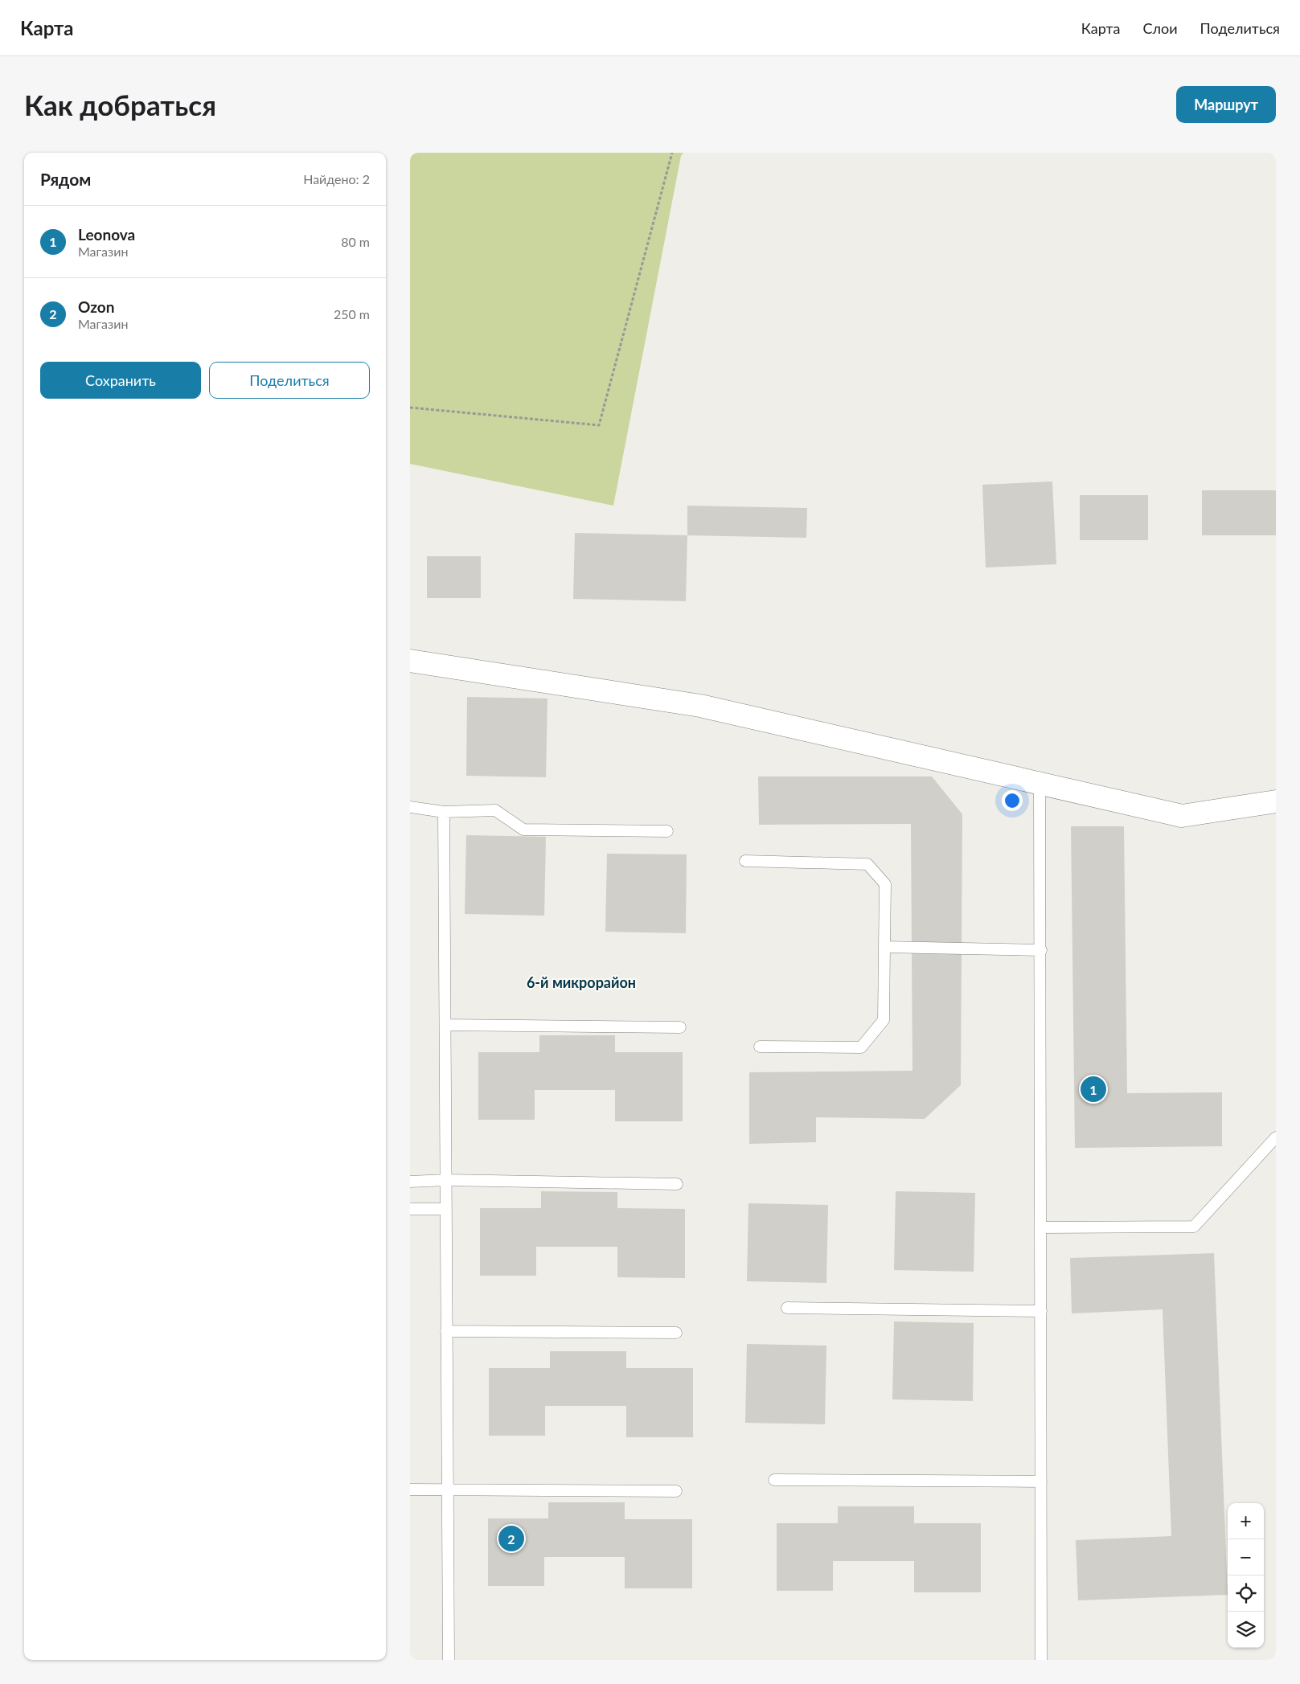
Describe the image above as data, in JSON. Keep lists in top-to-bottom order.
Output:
{
  "districts": ["6-й микрорайон"],
  "page": {
    "header": "Карта",
    "nav": ["Карта", "Слои", "Поделиться"],
    "buttons": [
      "Маршрут",
      ["Сохранить", "Поделиться"]
    ],
    "title": "Как добраться",
    "heading": ["Рядом", "Найдено: 2"],
    "list": [
      {
        "mark": "1",
        "name": "Leonova",
        "note": "Магазин",
        "value": "80 m"
      },
      {
        "mark": "2",
        "name": "Ozon",
        "note": "Магазин",
        "value": "250 m"
      }
    ],
    "pins": ["1", "2"],
    "map_buttons": ["+", "−"]
  }
}
